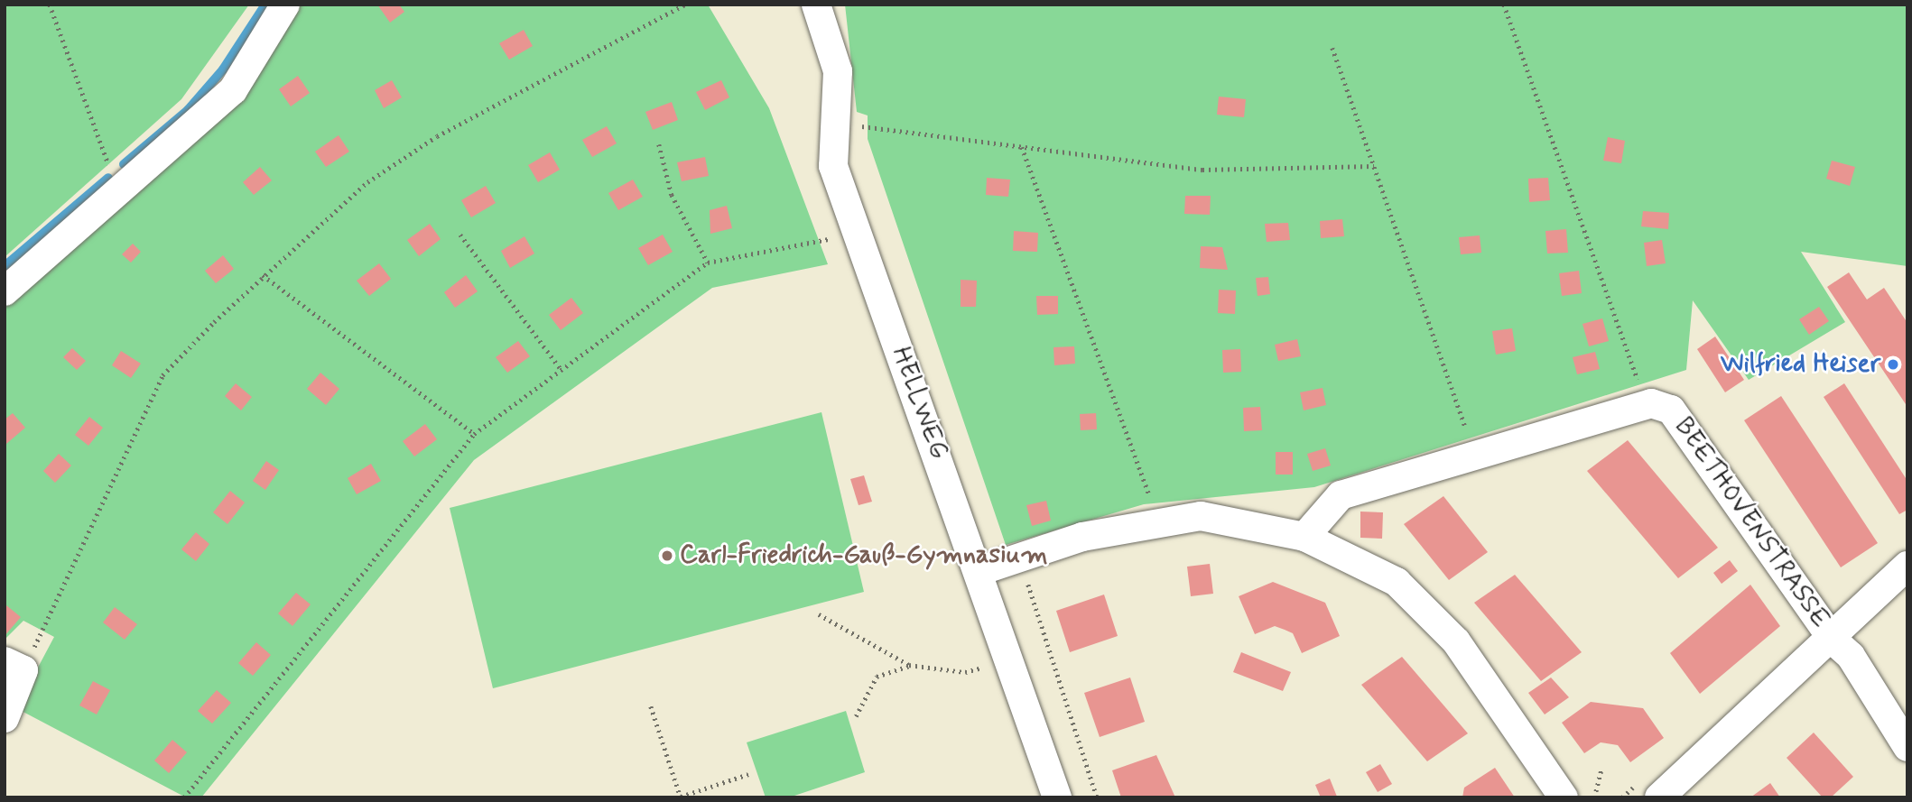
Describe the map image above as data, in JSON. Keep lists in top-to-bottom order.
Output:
{
  "streets": {
    "street": ["HELLWEG", "BEETHOVENSTRASSE"]
  },
  "places": ["Wilfried Heiser", "Carl-Friedrich-Gauß-Gymnasium"]
}
